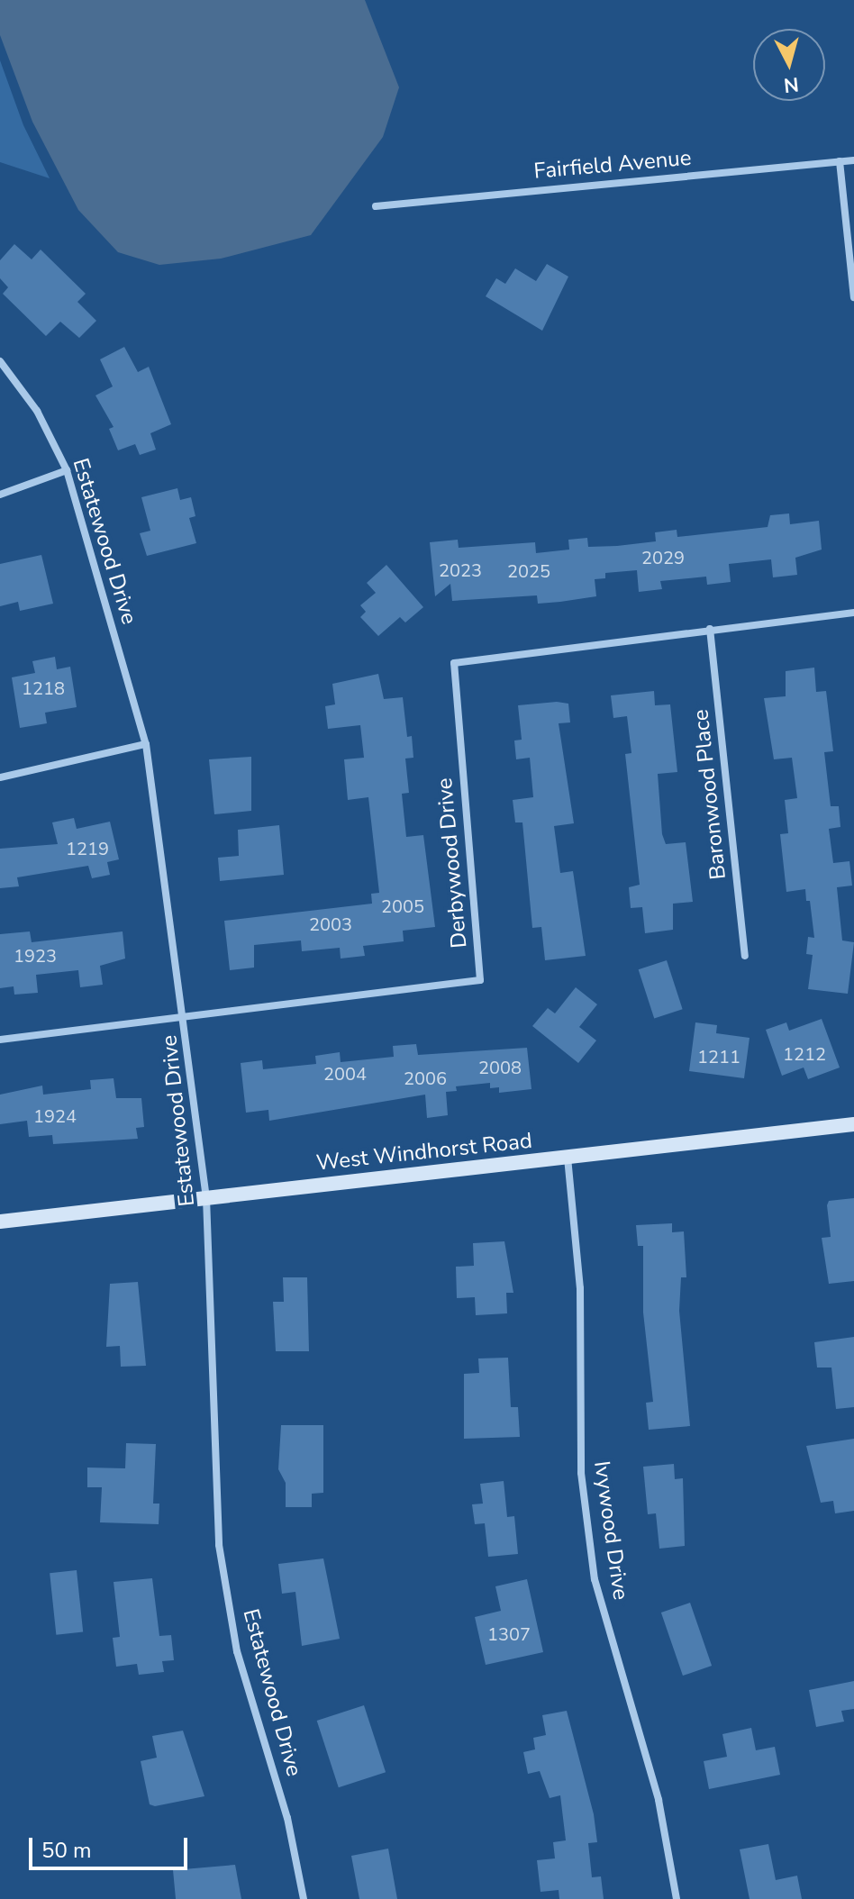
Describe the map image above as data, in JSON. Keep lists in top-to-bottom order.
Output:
{
  "streets": {
    "street": [
      "Fairfield Avenue",
      "Estatewood Drive",
      "Baronwood Place",
      "Derbywood Drive",
      "West Windhorst Road",
      "Ivywood Drive"
    ]
  },
  "crossings": [
    ["Estatewood Drive", "Derbywood Drive"],
    ["Estatewood Drive", "West Windhorst Road"],
    ["Baronwood Place", "Derbywood Drive"],
    ["West Windhorst Road", "Ivywood Drive"]
  ],
  "house_numbers": [
    "2029",
    "2023",
    "2025",
    "1218",
    "1219",
    "2005",
    "2003",
    "1923",
    "1212",
    "1211",
    "2008",
    "2004",
    "2006",
    "1924",
    "1307"
  ],
  "scale_bar": "50 m",
  "north": "bottom"
}
